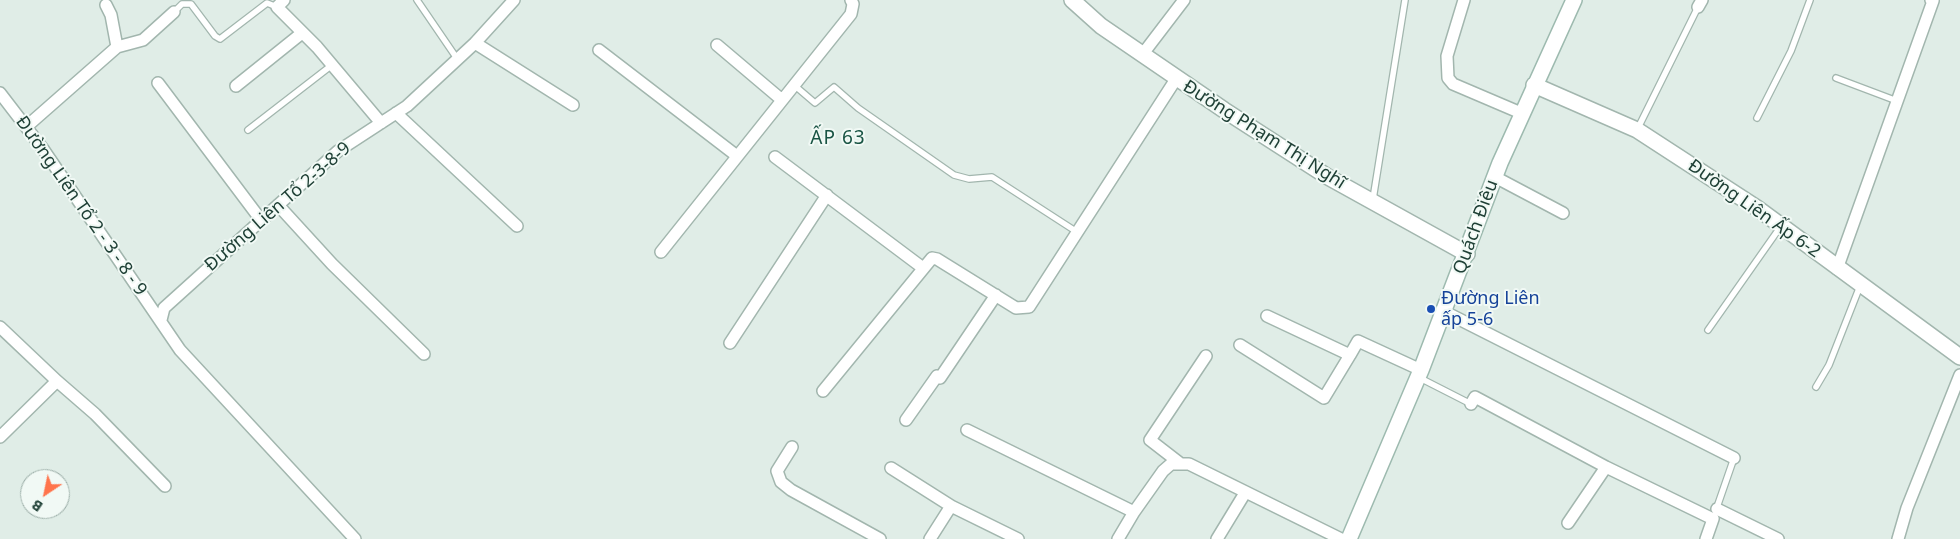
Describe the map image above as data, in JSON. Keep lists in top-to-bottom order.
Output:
{
  "streets": {
    "street": [
      "Đường Phạm Thị Nghĩ",
      "Đường Liên Tổ 2 - 3 - 8 - 9",
      "Đường Liên Tổ 2-3-8-9",
      "Đường Liên Ấp 6-2",
      "Quách Điêu"
    ]
  },
  "crossings": [
    ["Đường Phạm Thị Nghĩ", "Quách Điêu"],
    ["Đường Liên Tổ 2 - 3 - 8 - 9", "Đường Liên Tổ 2-3-8-9"],
    ["Đường Liên Ấp 6-2", "Quách Điêu"]
  ],
  "districts": ["ẤP 63"],
  "places": ["Đường Liên ấp 5-6"],
  "north": "bottom left"
}
